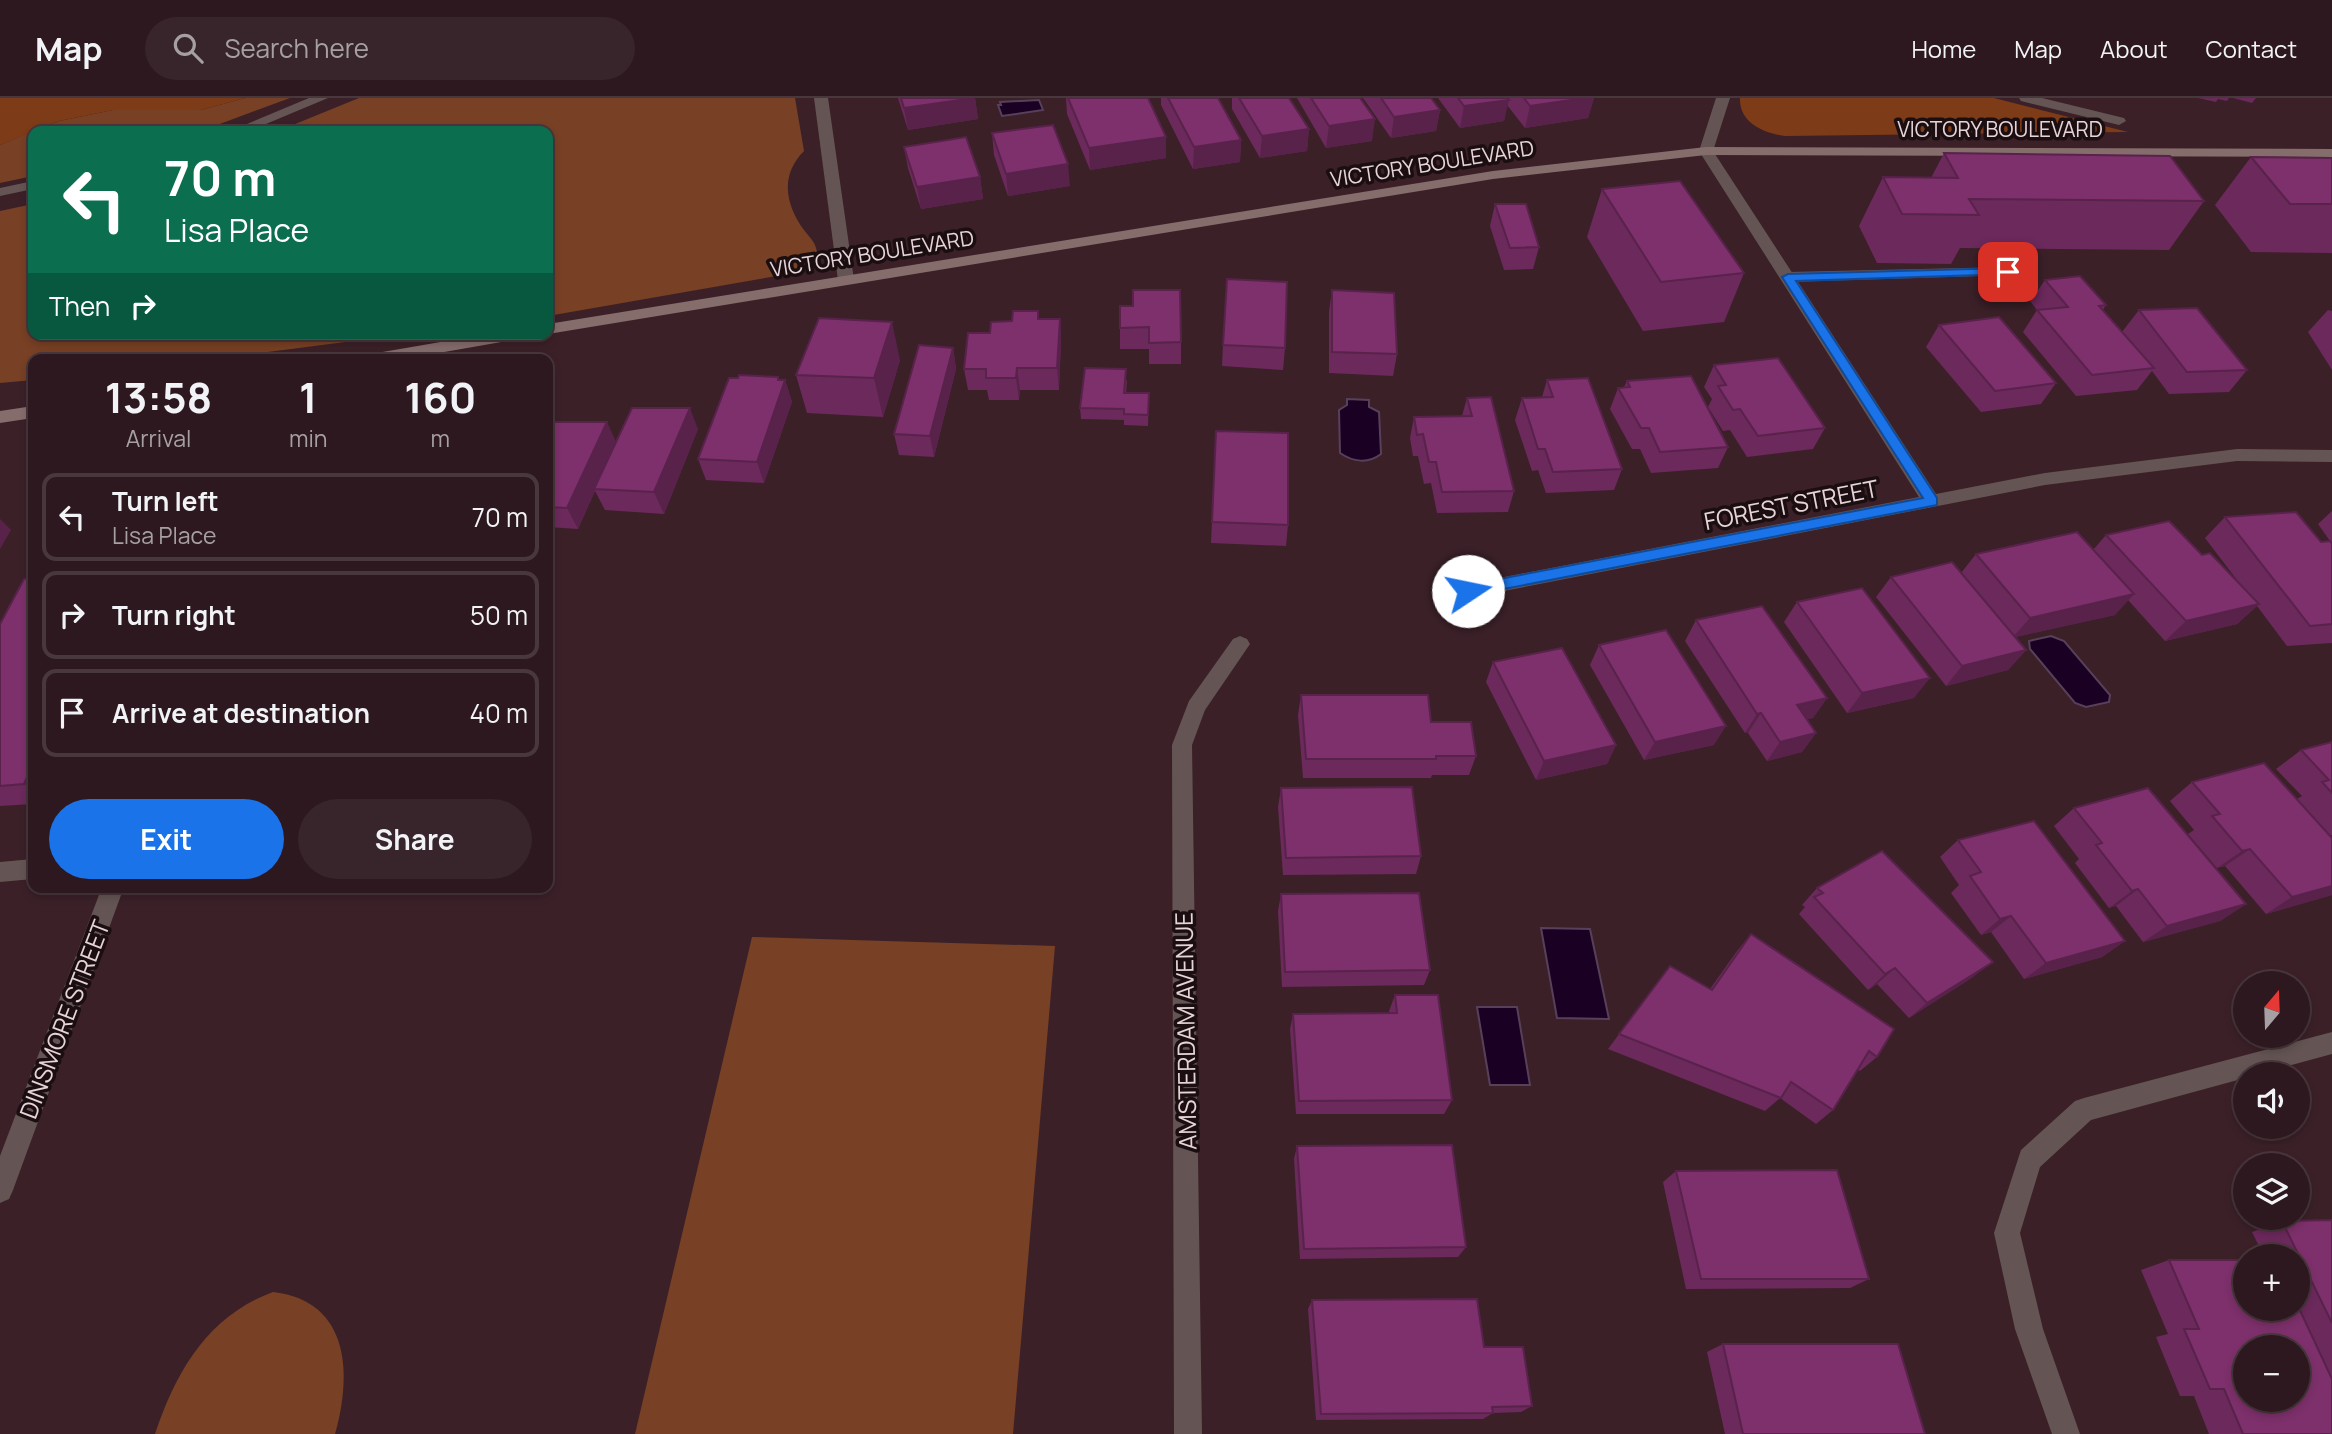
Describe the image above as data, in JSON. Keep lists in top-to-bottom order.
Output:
{
  "streets": {
    "main road": ["VICTORY BOULEVARD"],
    "street": ["FOREST STREET", "DINSMORE STREET", "AMSTERDAM AVENUE"]
  },
  "north": "top",
  "page": {
    "header": "Map",
    "search": "Search here",
    "nav": [
      "Home",
      "Map",
      "About",
      "Contact"
    ],
    "turn": ["70 m", "Lisa Place"],
    "then": "Then",
    "eta": [
      "13:58",
      "Arrival",
      "1",
      "min",
      "160",
      "m"
    ],
    "list": [
      {
        "name": "Turn left",
        "note": "Lisa Place",
        "value": "70 m"
      },
      {
        "name": "Turn right",
        "value": "50 m"
      },
      {
        "name": "Arrive at destination",
        "value": "40 m"
      }
    ],
    "buttons": ["Exit", "Share"],
    "map_buttons": ["+", "−"]
  }
}
